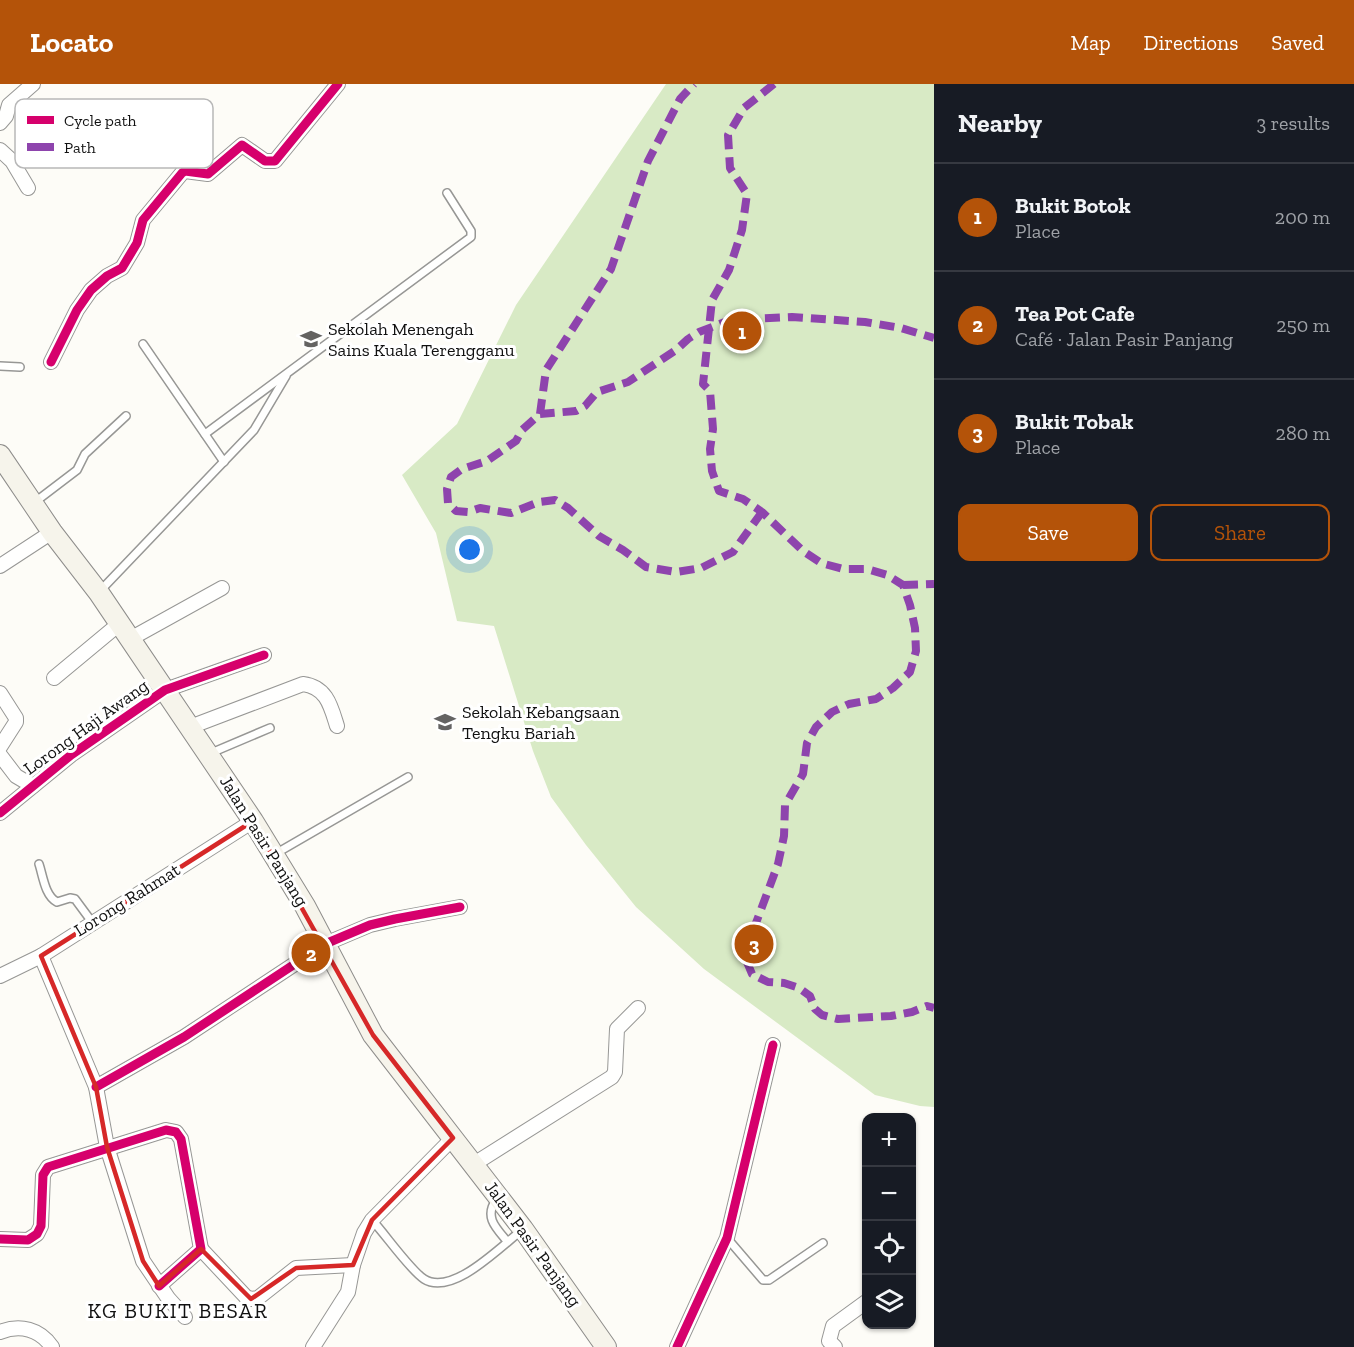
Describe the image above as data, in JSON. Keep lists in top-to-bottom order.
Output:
{
  "streets": {
    "main road": ["Jalan Pasir Panjang"],
    "street": ["Lorong Haji Awang", "Lorong Rahmat"]
  },
  "crossings": [
    ["Lorong Haji Awang", "Jalan Pasir Panjang"],
    ["Jalan Pasir Panjang", "Lorong Rahmat"]
  ],
  "districts": ["KG BUKIT BESAR"],
  "places": {
    "school or university": ["Sekolah Menengah Sains Kuala Terengganu", "Sekolah Kebangsaan Tengku Bariah"]
  },
  "legend": ["Cycle path", "Path"],
  "page": {
    "header": "Locato",
    "nav": ["Map", "Directions", "Saved"],
    "heading": ["Nearby", "3 results"],
    "list": [
      {
        "mark": "1",
        "name": "Bukit Botok",
        "note": "Place",
        "value": "200 m"
      },
      {
        "mark": "2",
        "name": "Tea Pot Cafe",
        "note": "Café · Jalan Pasir Panjang",
        "value": "250 m"
      },
      {
        "mark": "3",
        "name": "Bukit Tobak",
        "note": "Place",
        "value": "280 m"
      }
    ],
    "pins": ["1", "3", "2"],
    "buttons": ["Save", "Share"],
    "map_buttons": ["+", "−"]
  }
}
